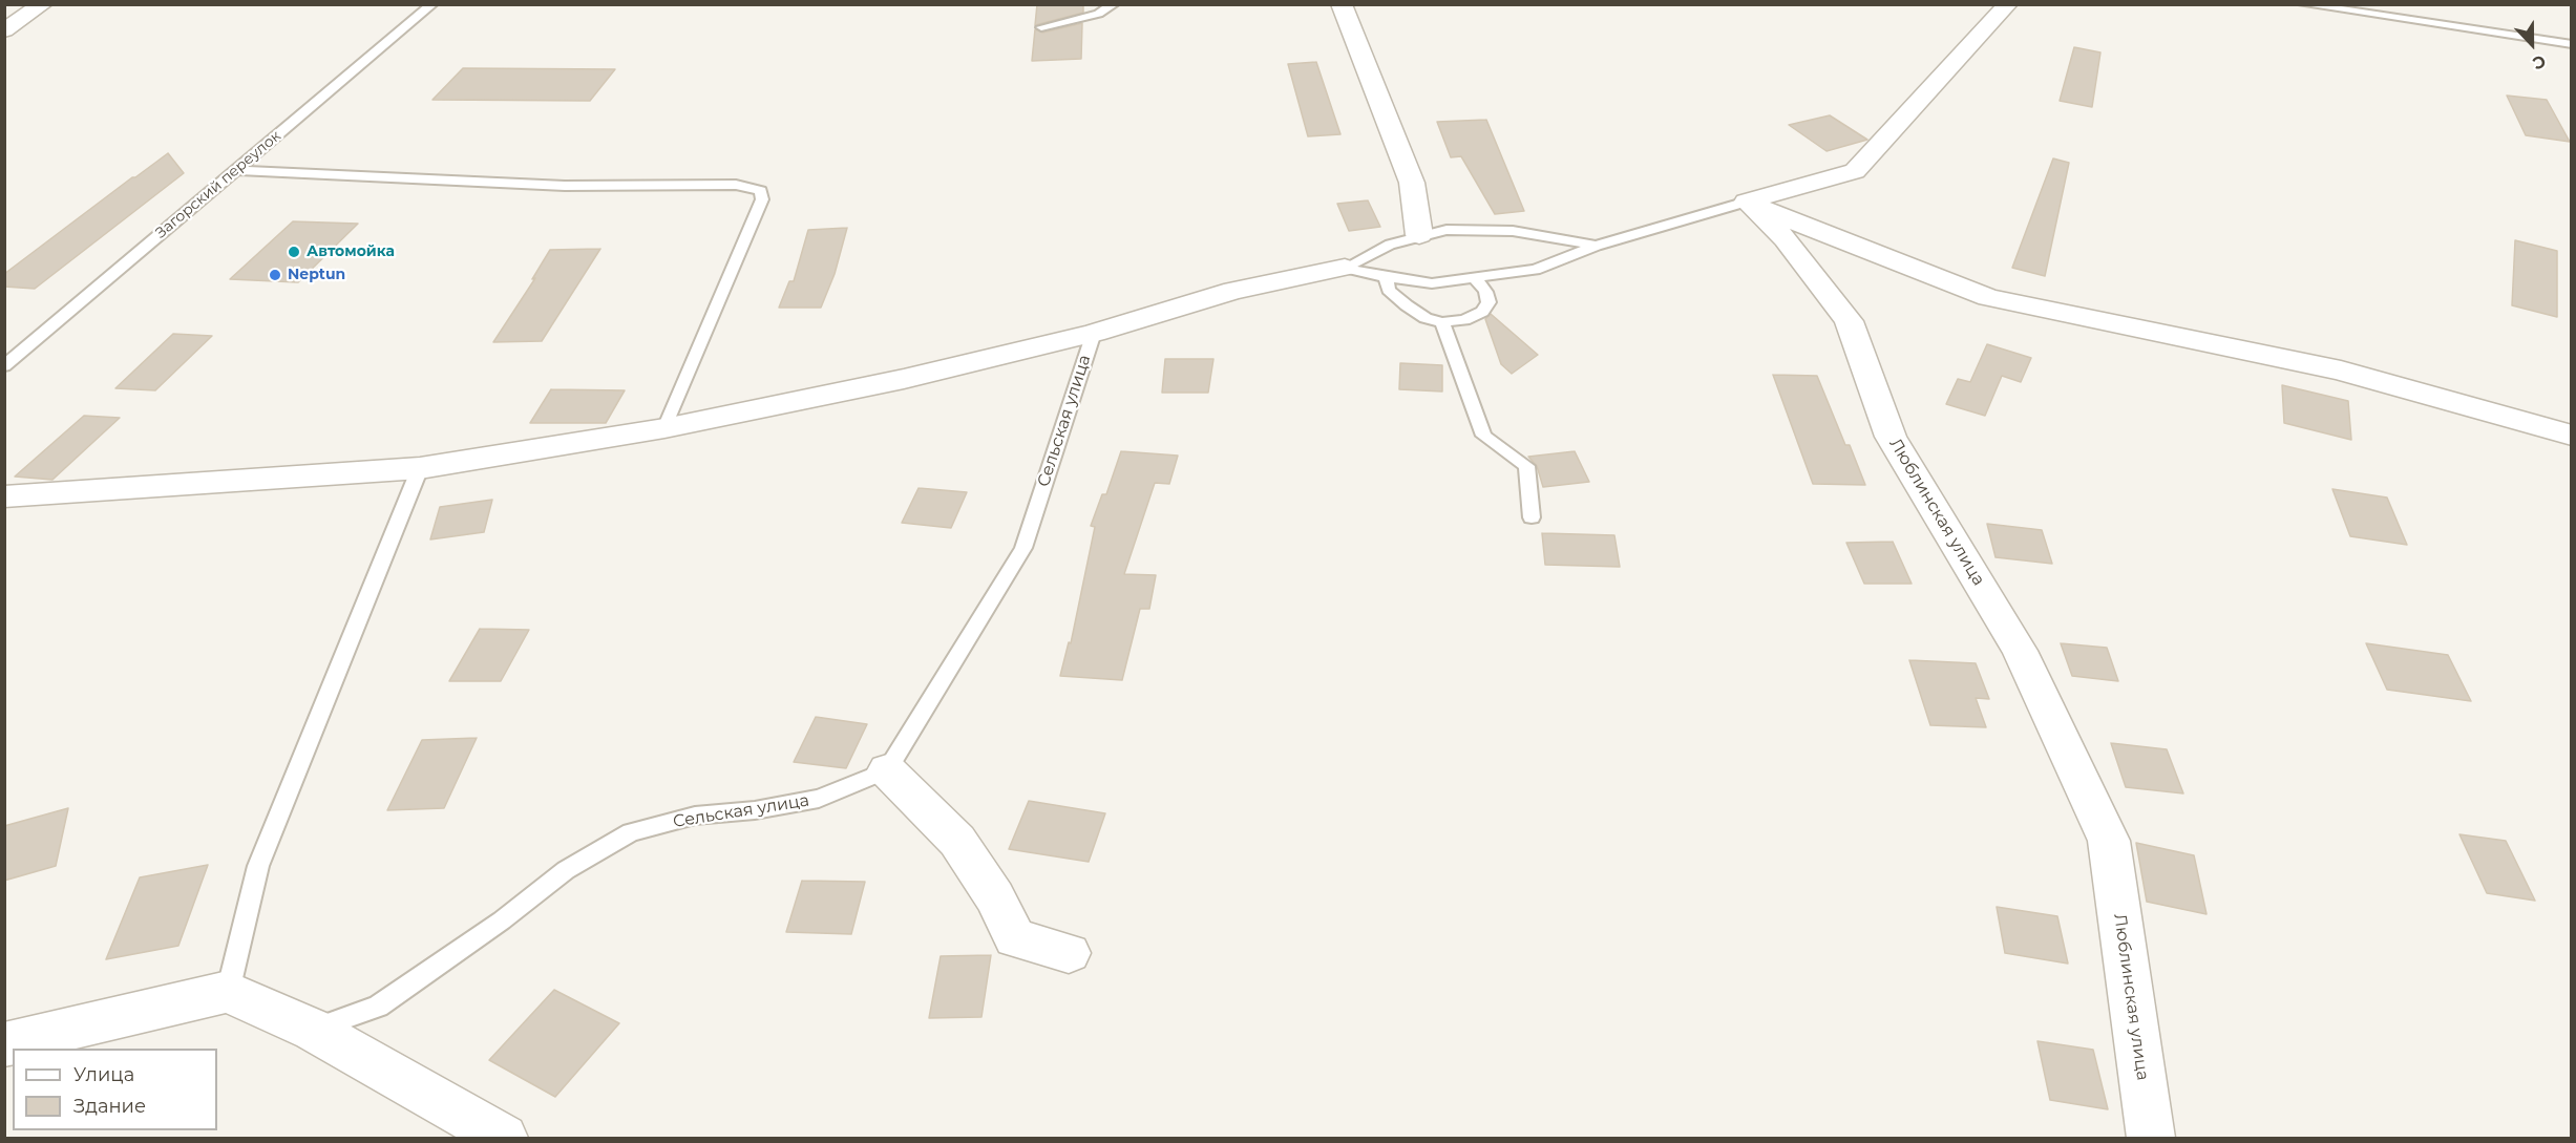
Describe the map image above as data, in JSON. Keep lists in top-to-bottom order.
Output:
{
  "streets": {
    "street": ["Люблинская улица"],
    "lane": ["Загорский переулок", "Сельская улица"]
  },
  "places": ["Автомойка", "Neptun"],
  "legend": ["Улица", "Здание"],
  "north": "bottom"
}
